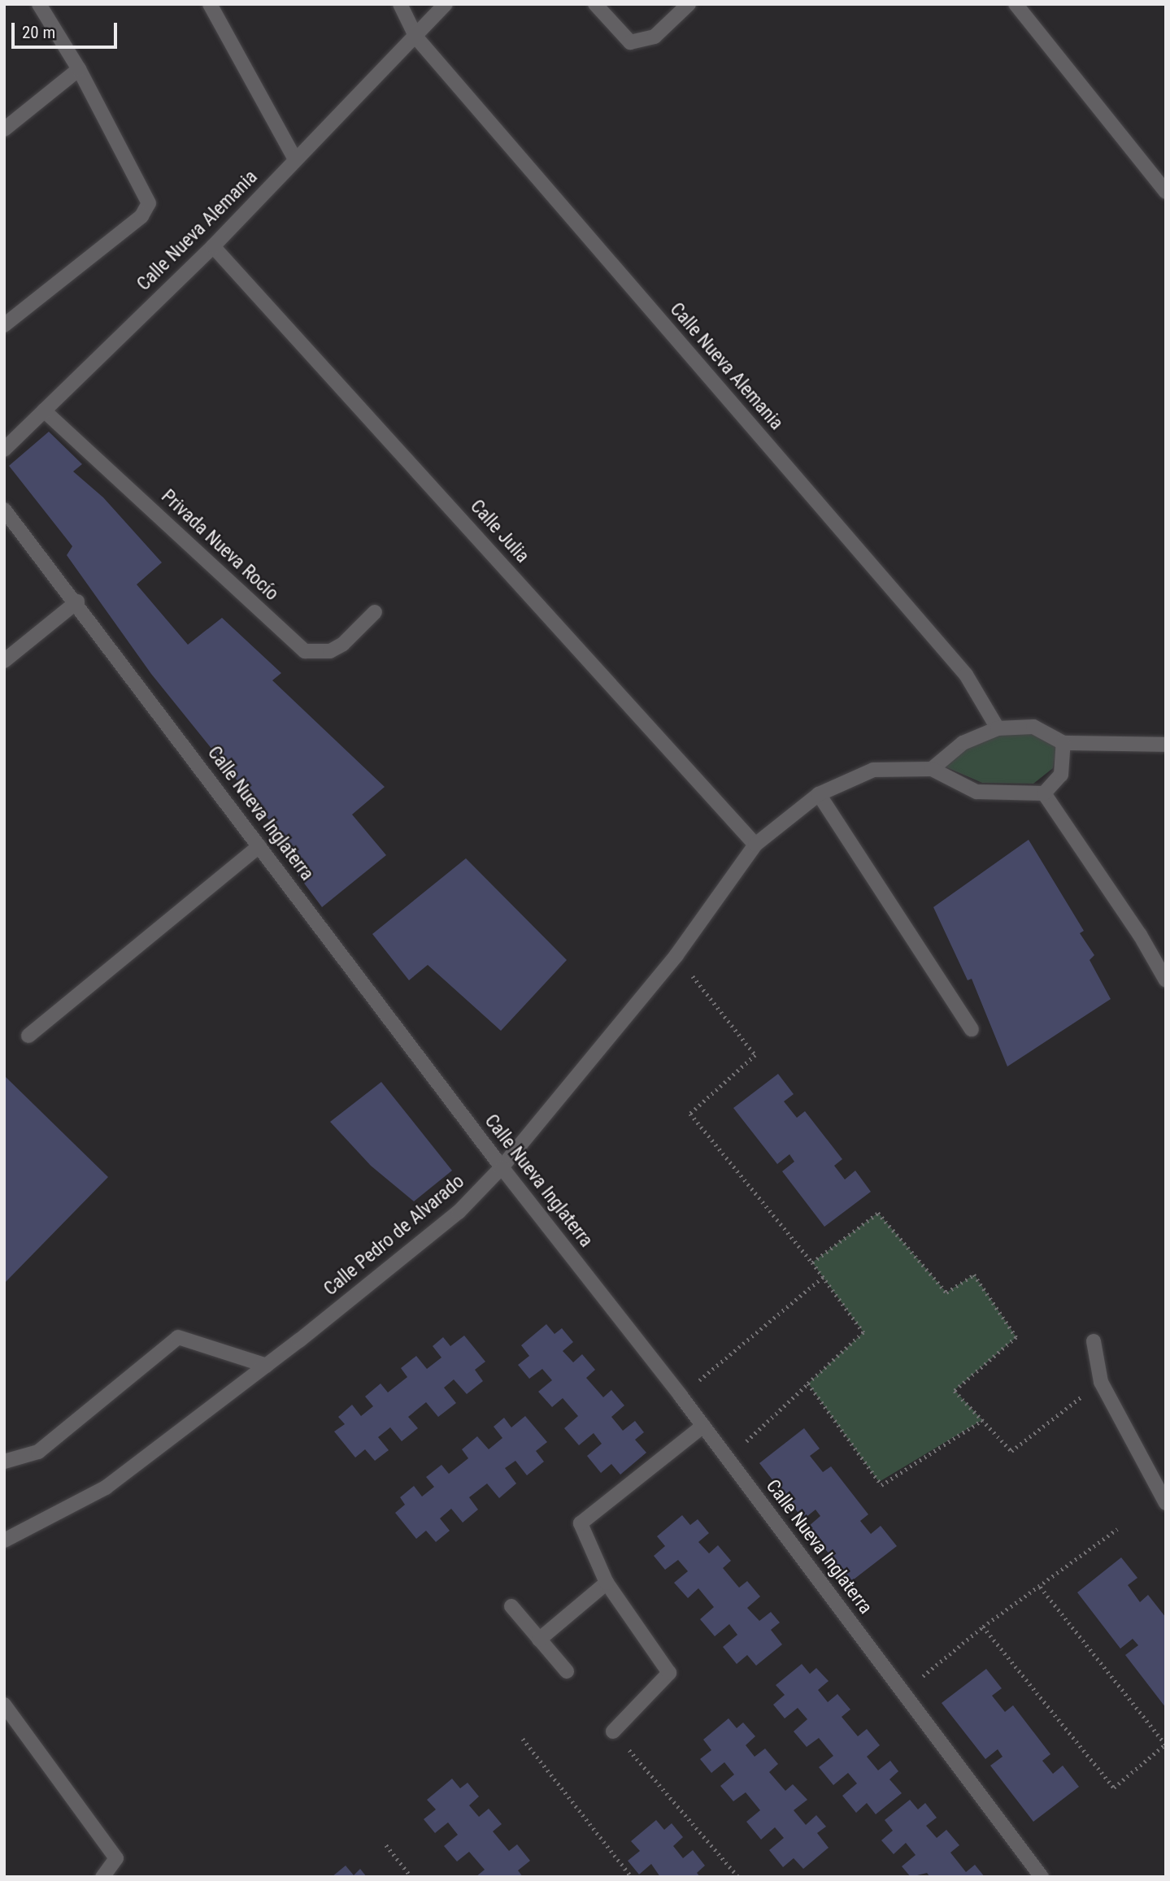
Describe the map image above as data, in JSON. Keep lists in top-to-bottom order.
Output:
{
  "streets": {
    "street": [
      "Calle Nueva Alemania",
      "Calle Julia",
      "Privada Nueva Rocío",
      "Calle Nueva Inglaterra",
      "Calle Pedro de Alvarado"
    ]
  },
  "crossings": [
    ["Calle Nueva Alemania", "Calle Julia"],
    ["Calle Nueva Alemania", "Privada Nueva Rocío"],
    ["Calle Julia", "Calle Pedro de Alvarado"],
    ["Calle Nueva Inglaterra", "Calle Pedro de Alvarado"]
  ],
  "scale_bar": "20 m"
}
